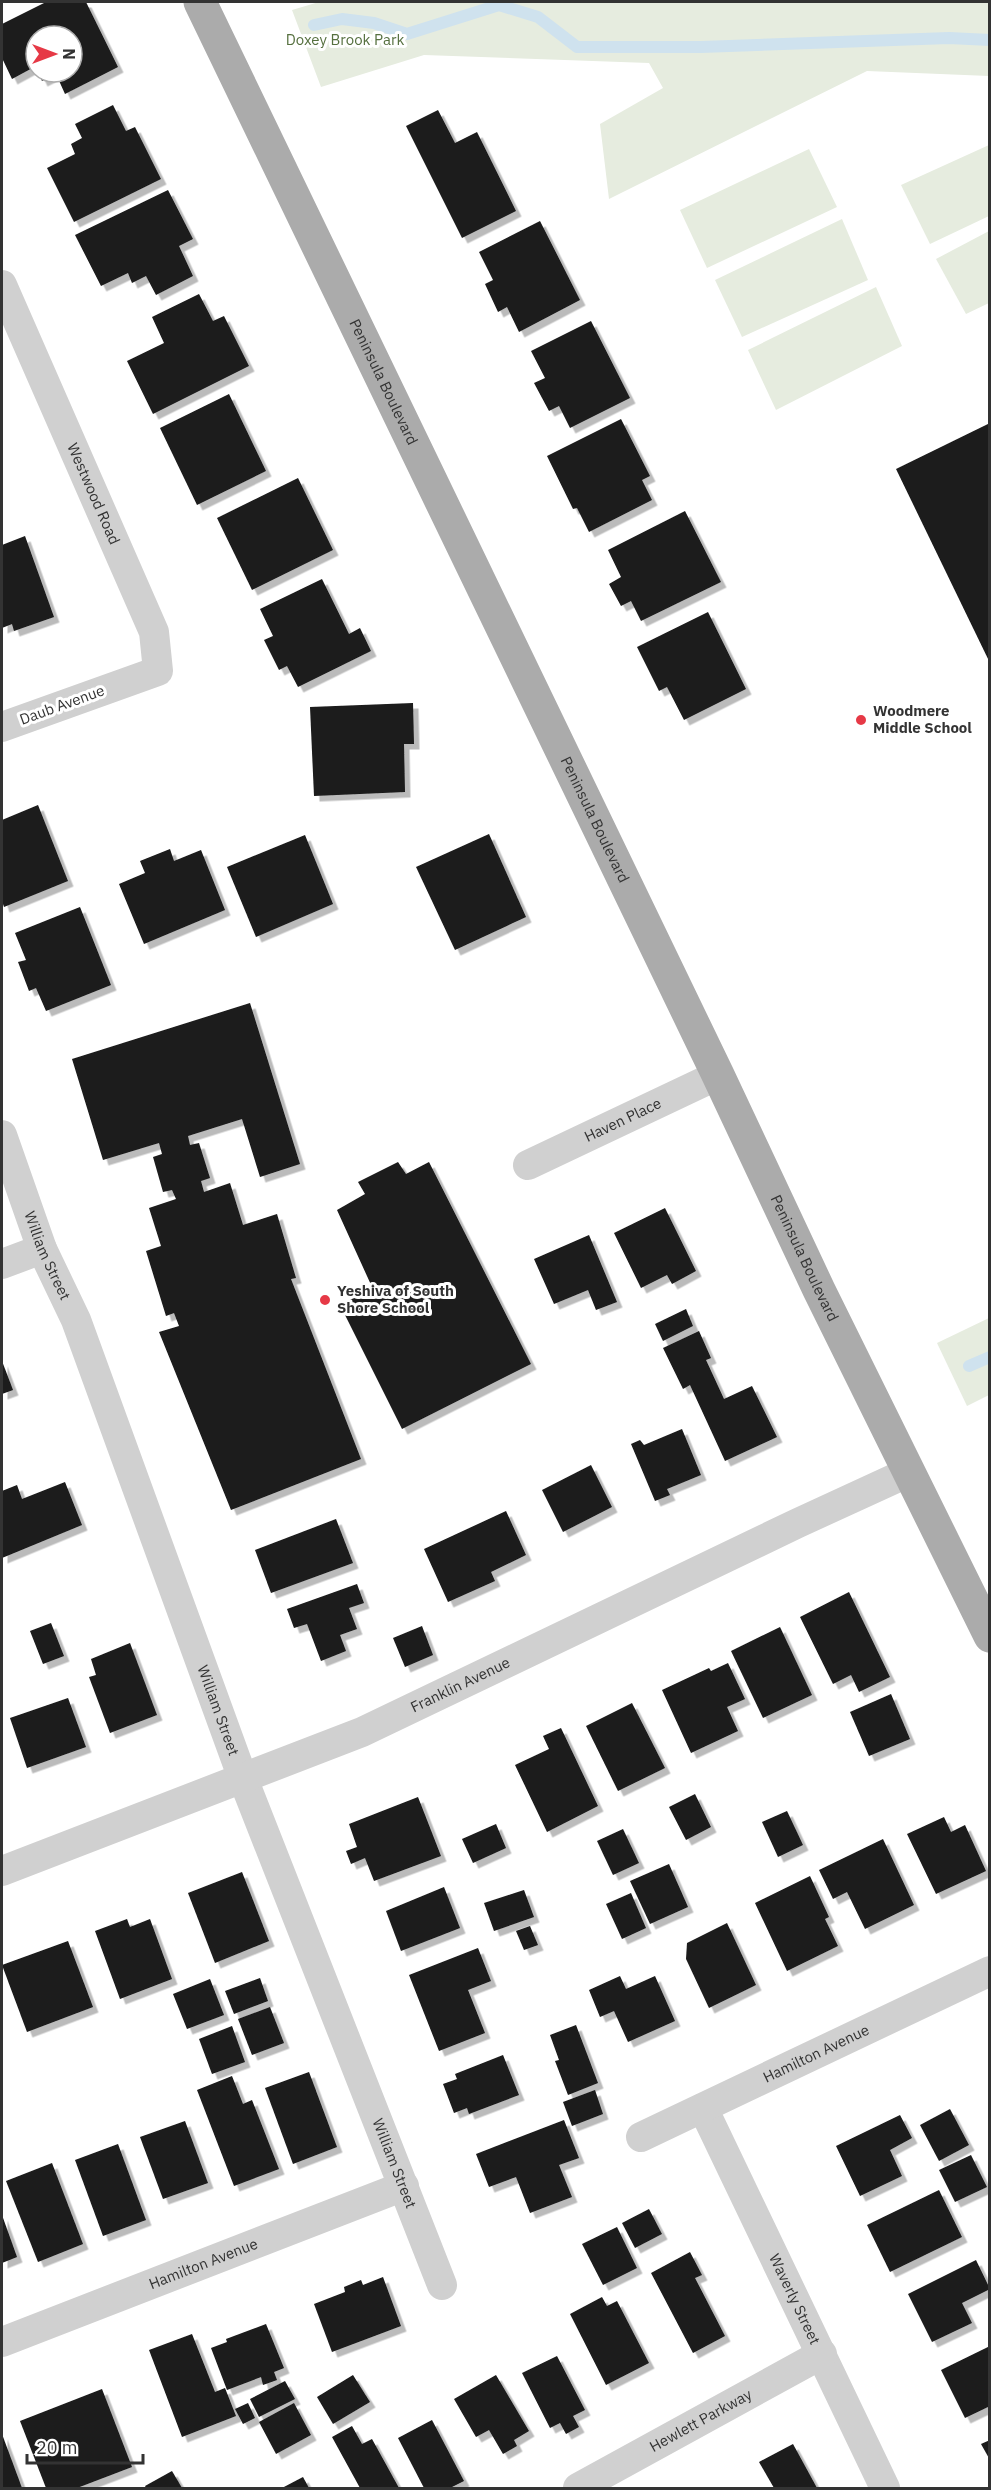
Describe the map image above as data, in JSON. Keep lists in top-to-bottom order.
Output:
{
  "streets": {
    "main road": ["Peninsula Boulevard"],
    "street": [
      "Westwood Road",
      "Daub Avenue",
      "Haven Place",
      "William Street",
      "Franklin Avenue",
      "Hamilton Avenue",
      "Waverly Street",
      "Hewlett Parkway"
    ]
  },
  "crossings": [
    ["Peninsula Boulevard", "Haven Place"],
    ["Peninsula Boulevard", "Franklin Avenue"],
    ["Westwood Road", "Daub Avenue"],
    ["William Street", "Franklin Avenue"],
    ["William Street", "Hamilton Avenue"],
    ["Hamilton Avenue", "Waverly Street"],
    ["Waverly Street", "Hewlett Parkway"]
  ],
  "parks": ["Doxey Brook Park"],
  "places": ["Woodmere Middle School", "Yeshiva of South Shore School"],
  "scale_bar": "20 m",
  "north": "right"
}
